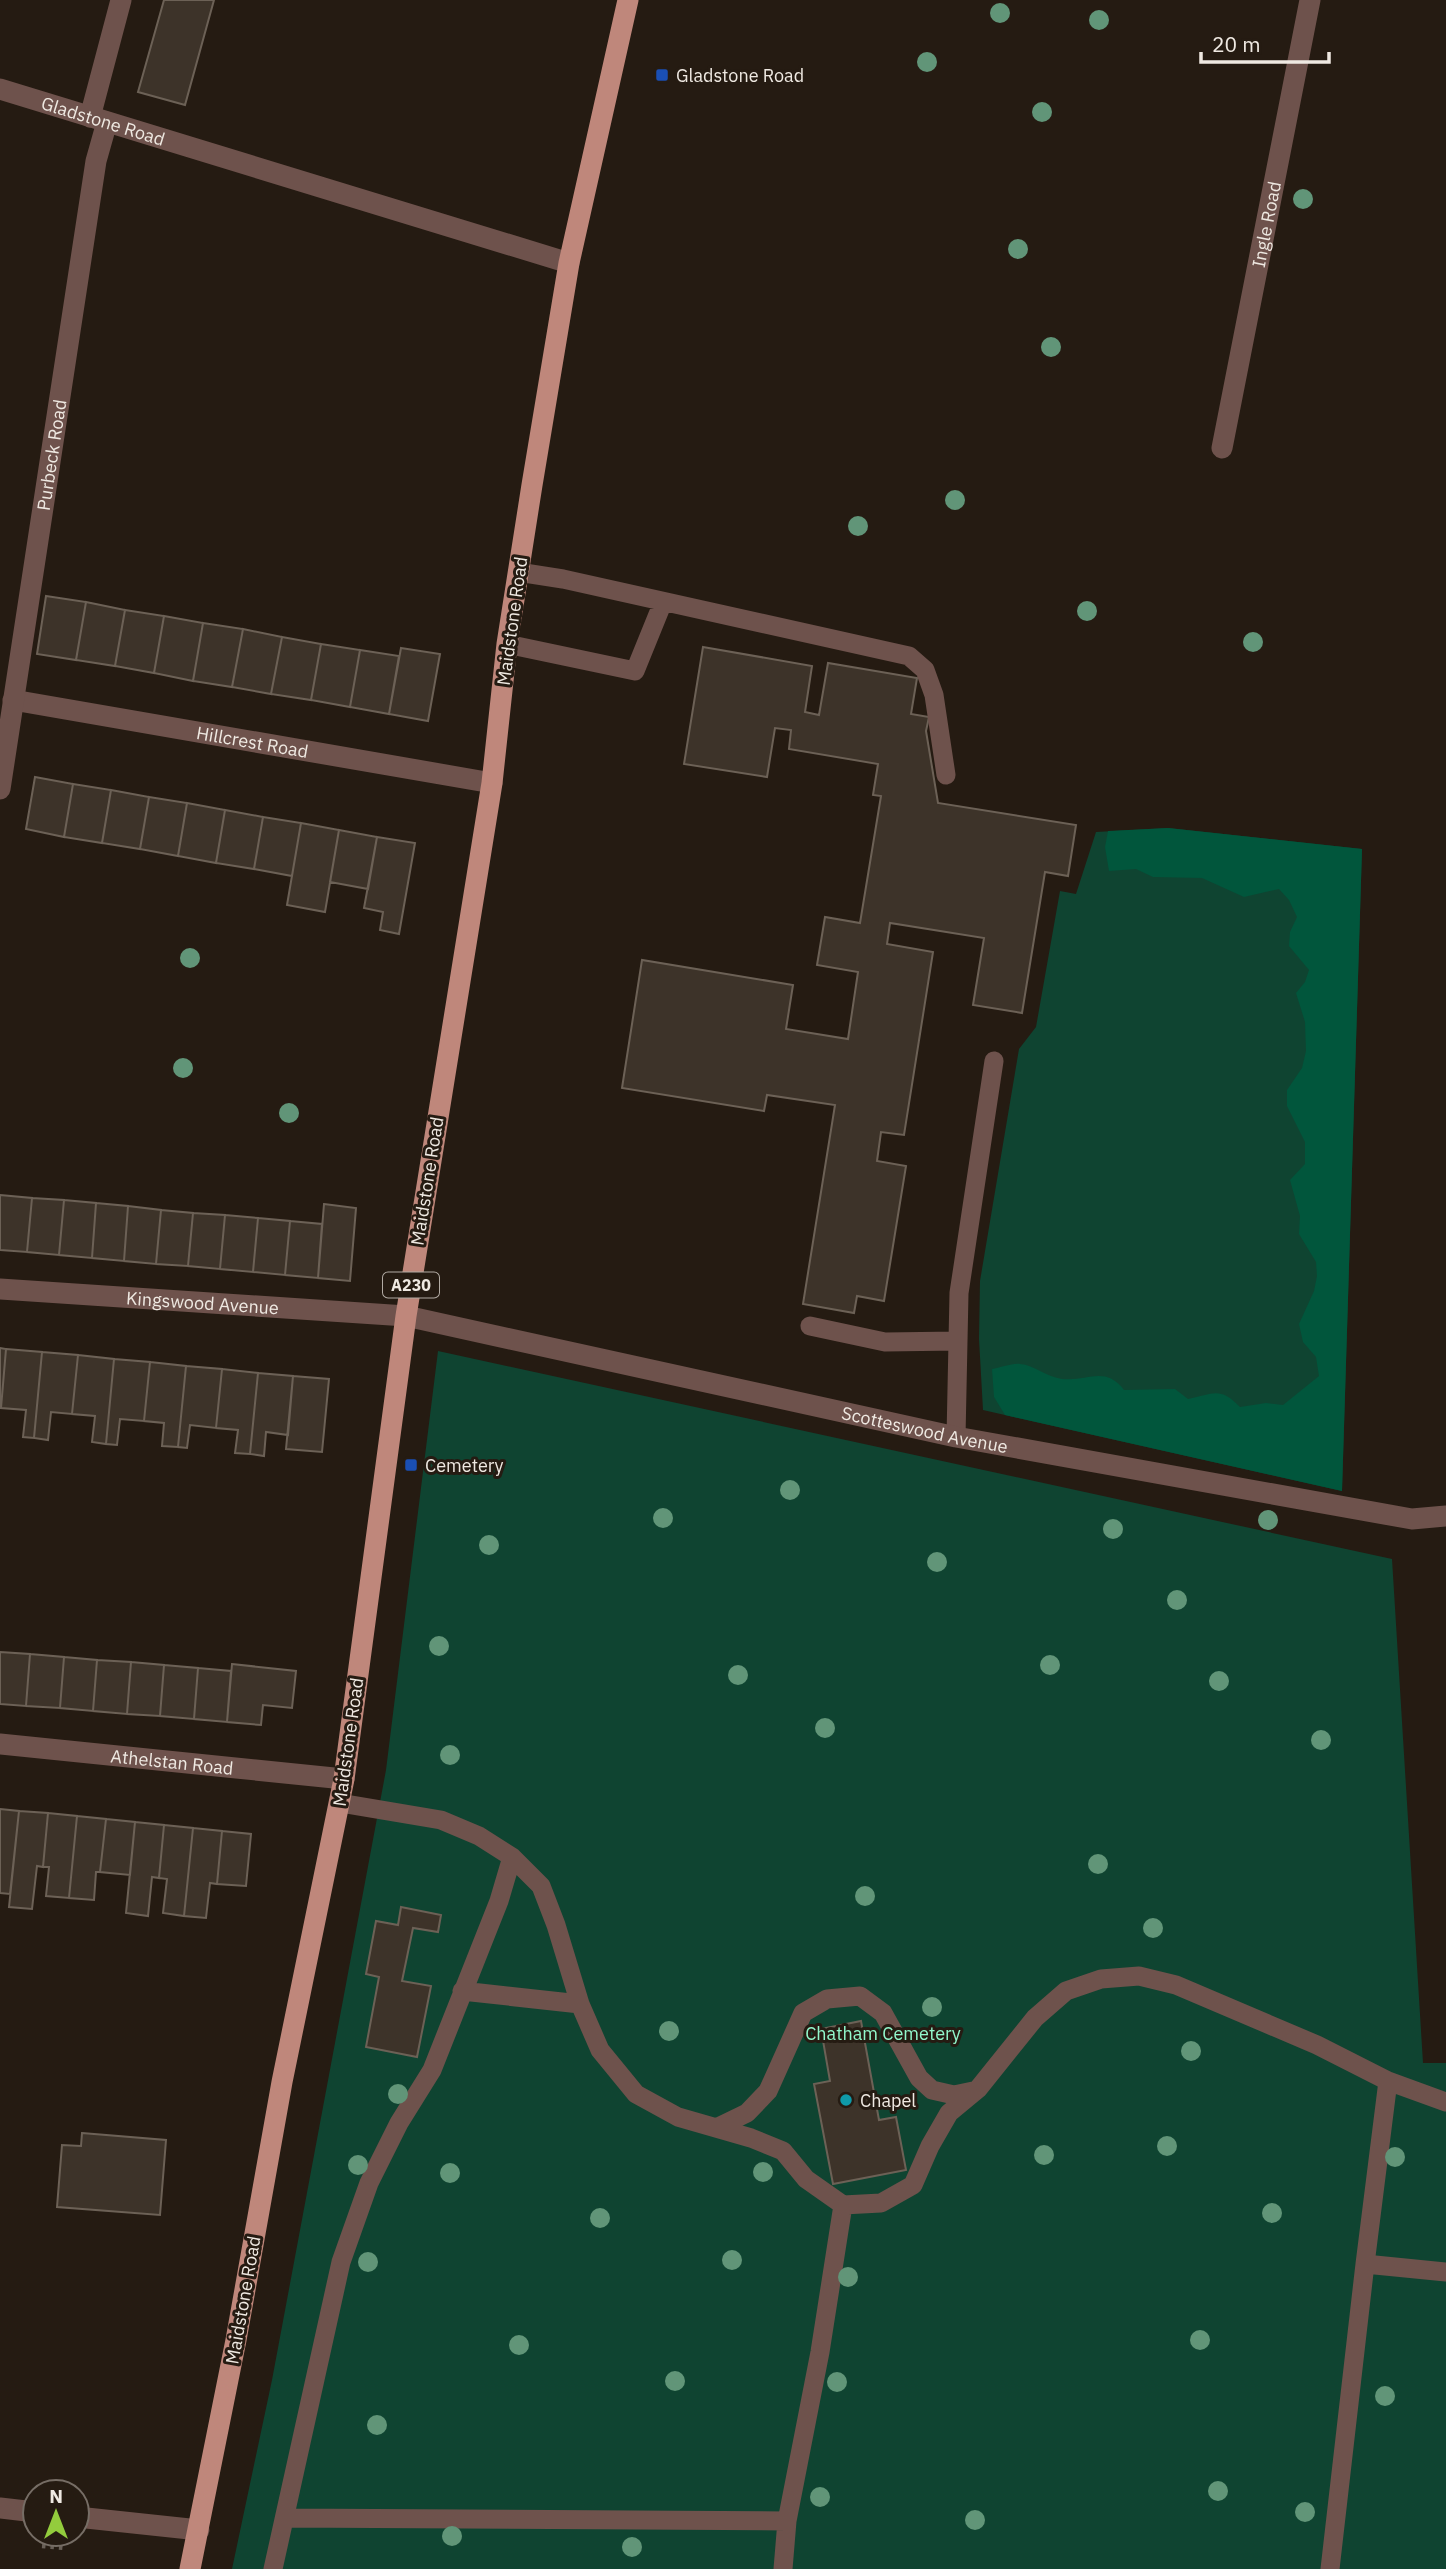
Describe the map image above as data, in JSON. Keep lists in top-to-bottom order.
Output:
{
  "streets": {
    "main road": ["Maidstone Road", "A230"],
    "street": [
      "Gladstone Road",
      "Ingle Road",
      "Purbeck Road",
      "Hillcrest Road",
      "Kingswood Avenue",
      "Scotteswood Avenue",
      "Athelstan Road"
    ]
  },
  "crossings": [
    ["Gladstone Road", "Purbeck Road"],
    ["Gladstone Road", "Maidstone Road"],
    ["Purbeck Road", "Hillcrest Road"],
    ["Maidstone Road", "Hillcrest Road"],
    ["Maidstone Road", "Kingswood Avenue"],
    ["Maidstone Road", "Scotteswood Avenue"],
    ["Maidstone Road", "Athelstan Road"],
    ["Kingswood Avenue", "Scotteswood Avenue"]
  ],
  "parks": ["Chatham Cemetery"],
  "places": {
    "transit": ["Gladstone Road", "Cemetery"],
    "other": ["Chapel"]
  },
  "scale_bar": "20 m",
  "north": "top"
}
